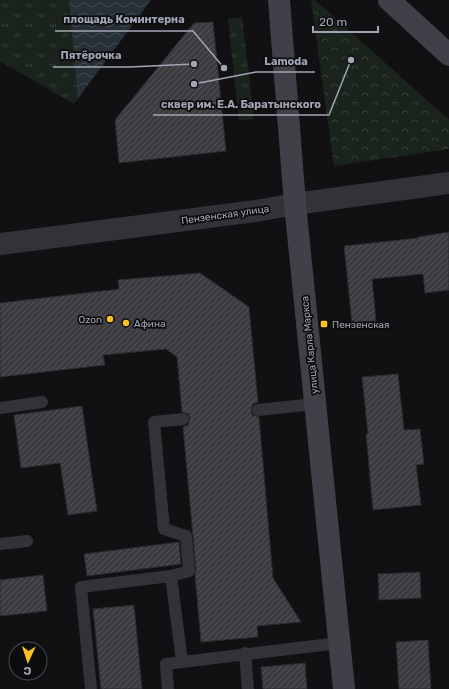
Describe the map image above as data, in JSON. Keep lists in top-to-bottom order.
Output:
{
  "streets": {
    "main road": ["улица Карла Маркса"],
    "street": ["Пензенская улица"]
  },
  "crossings": [
    ["Пензенская улица", "улица Карла Маркса"]
  ],
  "places": {
    "other": [
      "сквер им. Е.А. Баратынского",
      "Пятёрочка",
      "площадь Коминтерна",
      "Lamoda",
      "Ozon",
      "Афина"
    ],
    "transit": ["Пензенская"]
  },
  "scale_bar": "20 m",
  "north": "bottom"
}
